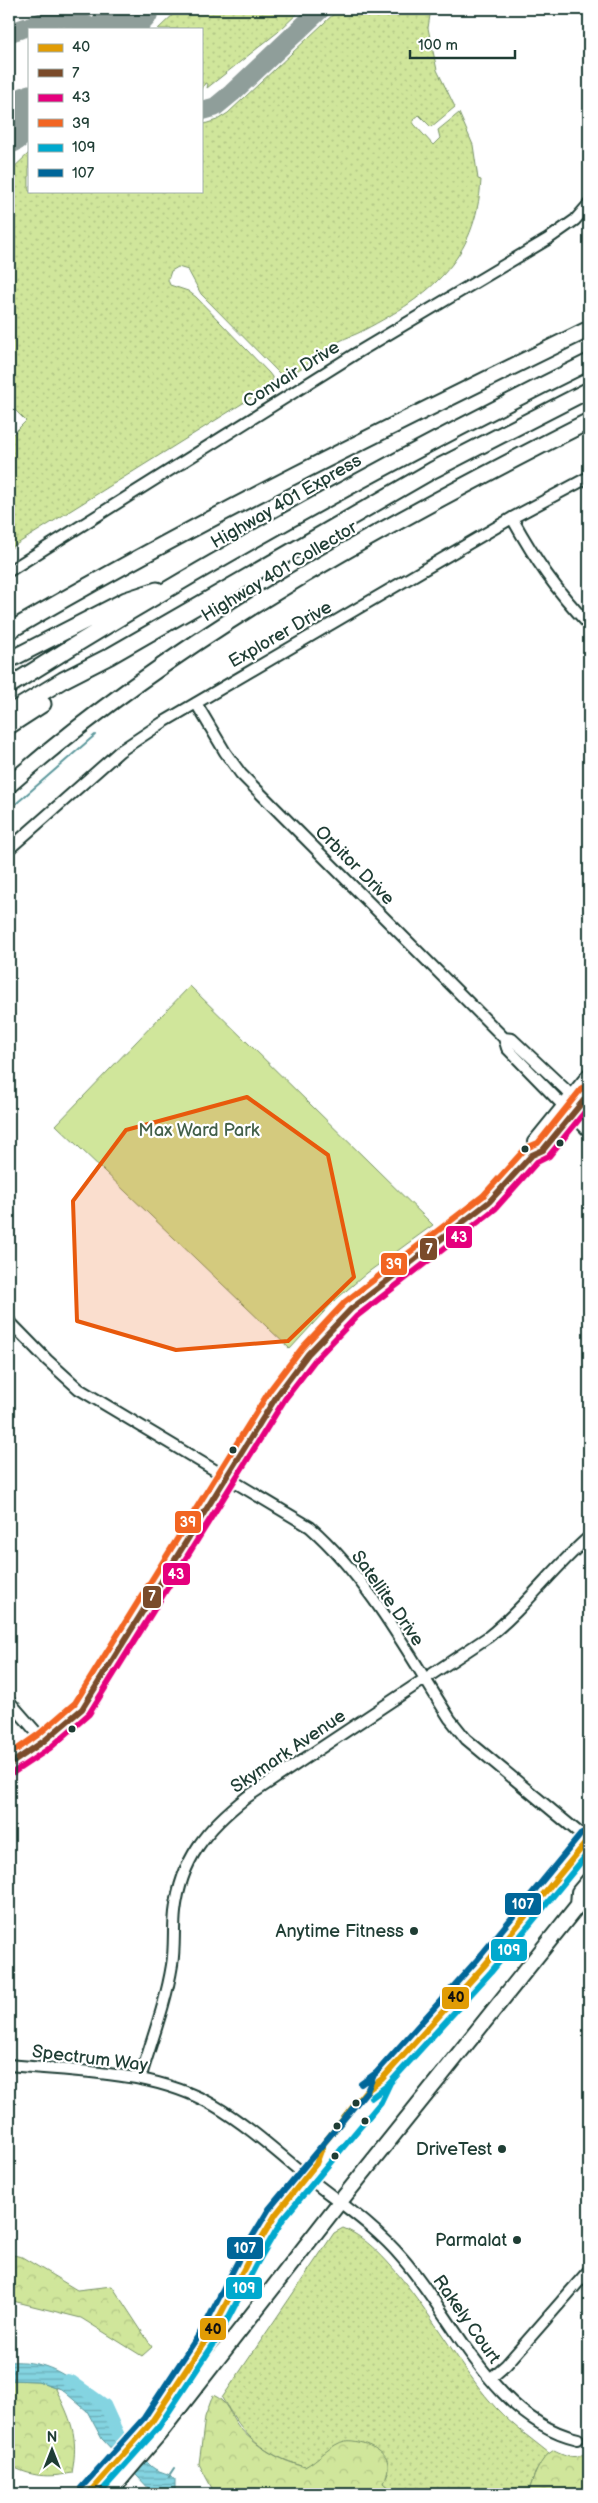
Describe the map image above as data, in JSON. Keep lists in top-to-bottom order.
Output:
{
  "streets": {
    "highway": ["Highway 401 Express", "Highway 401 Collector"],
    "street": [
      "Convair Drive",
      "Explorer Drive",
      "Orbitor Drive",
      "Satellite Drive",
      "Skymark Avenue",
      "Spectrum Way",
      "Rakely Court"
    ]
  },
  "crossings": [
    ["Explorer Drive", "Orbitor Drive"],
    ["Satellite Drive", "Skymark Avenue"],
    ["Skymark Avenue", "Spectrum Way"],
    ["Spectrum Way", "Rakely Court"]
  ],
  "parks": ["Max Ward Park"],
  "places": ["Anytime Fitness", "DriveTest", "Parmalat"],
  "lines": [
    "transit line 39",
    "transit line 7",
    "transit line 43",
    "transit line 107",
    "transit line 40",
    "transit line 109"
  ],
  "legend": [
    "40",
    "7",
    "43",
    "39",
    "109",
    "107"
  ],
  "scale_bar": "100 m",
  "north": "top"
}
